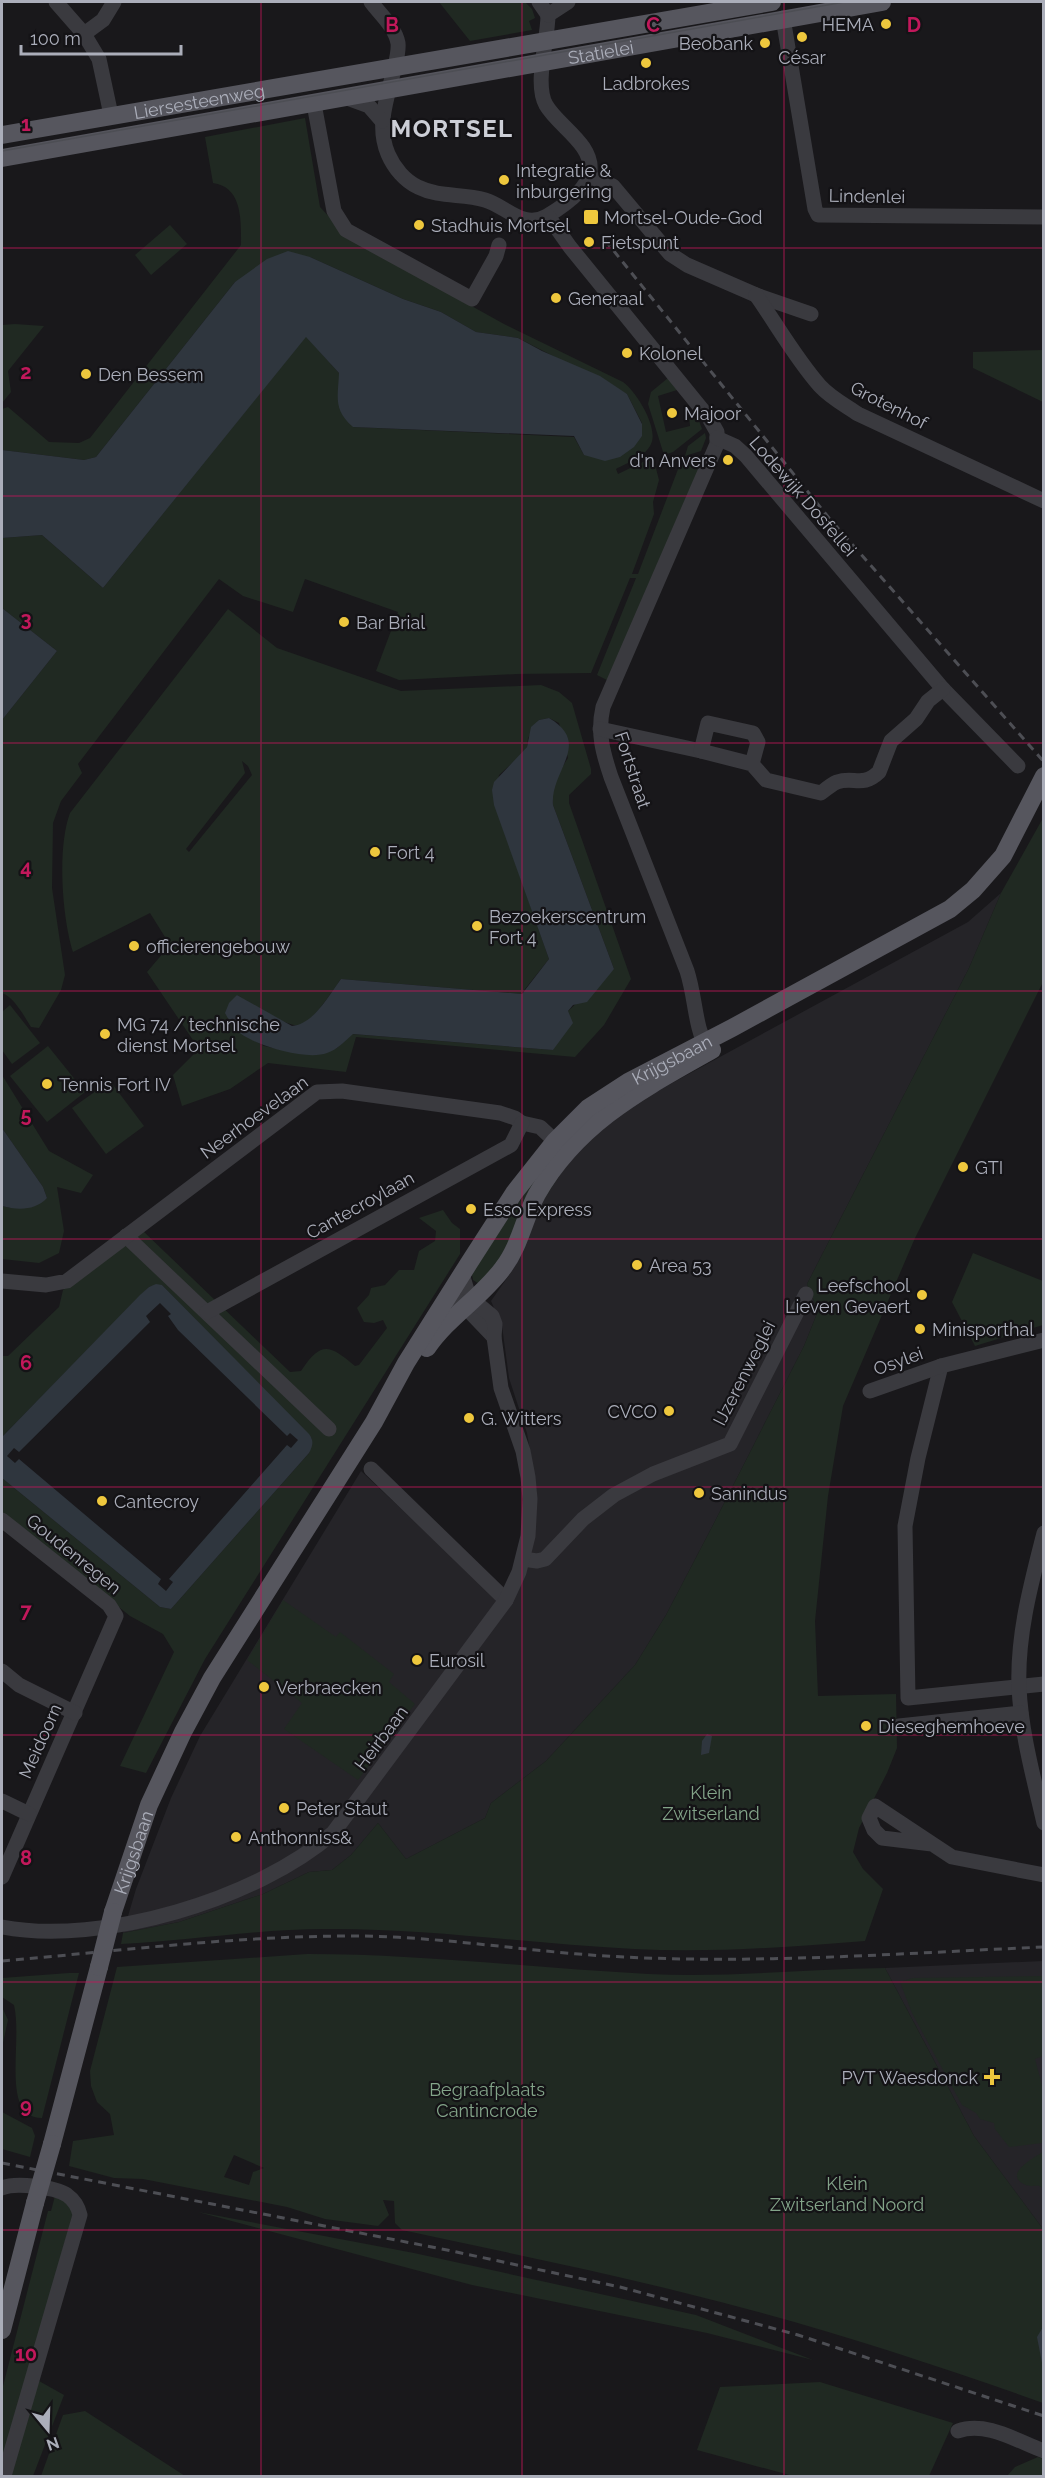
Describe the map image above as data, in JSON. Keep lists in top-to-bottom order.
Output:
{
  "streets": {
    "main road": ["Statielei", "Liersesteenweg", "Krijgsbaan"],
    "street": [
      "Lindenlei",
      "Grotenhof",
      "Lodewijk Dosfellei",
      "Fortstraat",
      "Neerhoevelaan",
      "Cantecroylaan",
      "Osylei",
      "IJzerenweglei",
      "Goudenregen",
      "Heirbaan",
      "Meidoorn"
    ]
  },
  "crossings": [
    ["Statielei", "Liersesteenweg"],
    ["Statielei", "Lindenlei"],
    ["Lodewijk Dosfellei", "Fortstraat"],
    ["Fortstraat", "Krijgsbaan"],
    ["Krijgsbaan", "Neerhoevelaan"],
    ["Krijgsbaan", "Heirbaan"],
    ["Neerhoevelaan", "Cantecroylaan"],
    ["IJzerenweglei", "Heirbaan"],
    ["Goudenregen", "Meidoorn"]
  ],
  "districts": ["MORTSEL"],
  "parks": ["Klein Zwitserland", "Begraafplaats Cantincrode", "Klein Zwitserland Noord"],
  "places": {
    "other": [
      "HEMA",
      "César",
      "Beobank",
      "Ladbrokes",
      "Integratie & inburgering",
      "Stadhuis Mortsel",
      "Fietspunt",
      "Generaal",
      "Kolonel",
      "Den Bessem",
      "Majoor",
      "d'n Anvers",
      "Bar Brial",
      "Fort 4",
      "Bezoekerscentrum Fort 4",
      "officierengebouw",
      "MG 74 / technische dienst Mortsel",
      "Tennis Fort IV",
      "GTI",
      "Esso Express",
      "Area 53",
      "Leefschool Lieven Gevaert",
      "Minisporthal",
      "CVCO",
      "G. Witters",
      "Sanindus",
      "Cantecroy",
      "Eurosil",
      "Verbraecken",
      "Dieseghemhoeve",
      "Peter Staut",
      "Anthonniss&"
    ],
    "transit": ["Mortsel-Oude-God"],
    "health": ["PVT Waesdonck"]
  },
  "scale_bar": "100 m",
  "north": "bottom",
  "grid": {
    "columns": ["B", "C", "D"],
    "rows": [
      "1",
      "2",
      "3",
      "4",
      "5",
      "6",
      "7",
      "8",
      "9",
      "10"
    ]
  }
}
